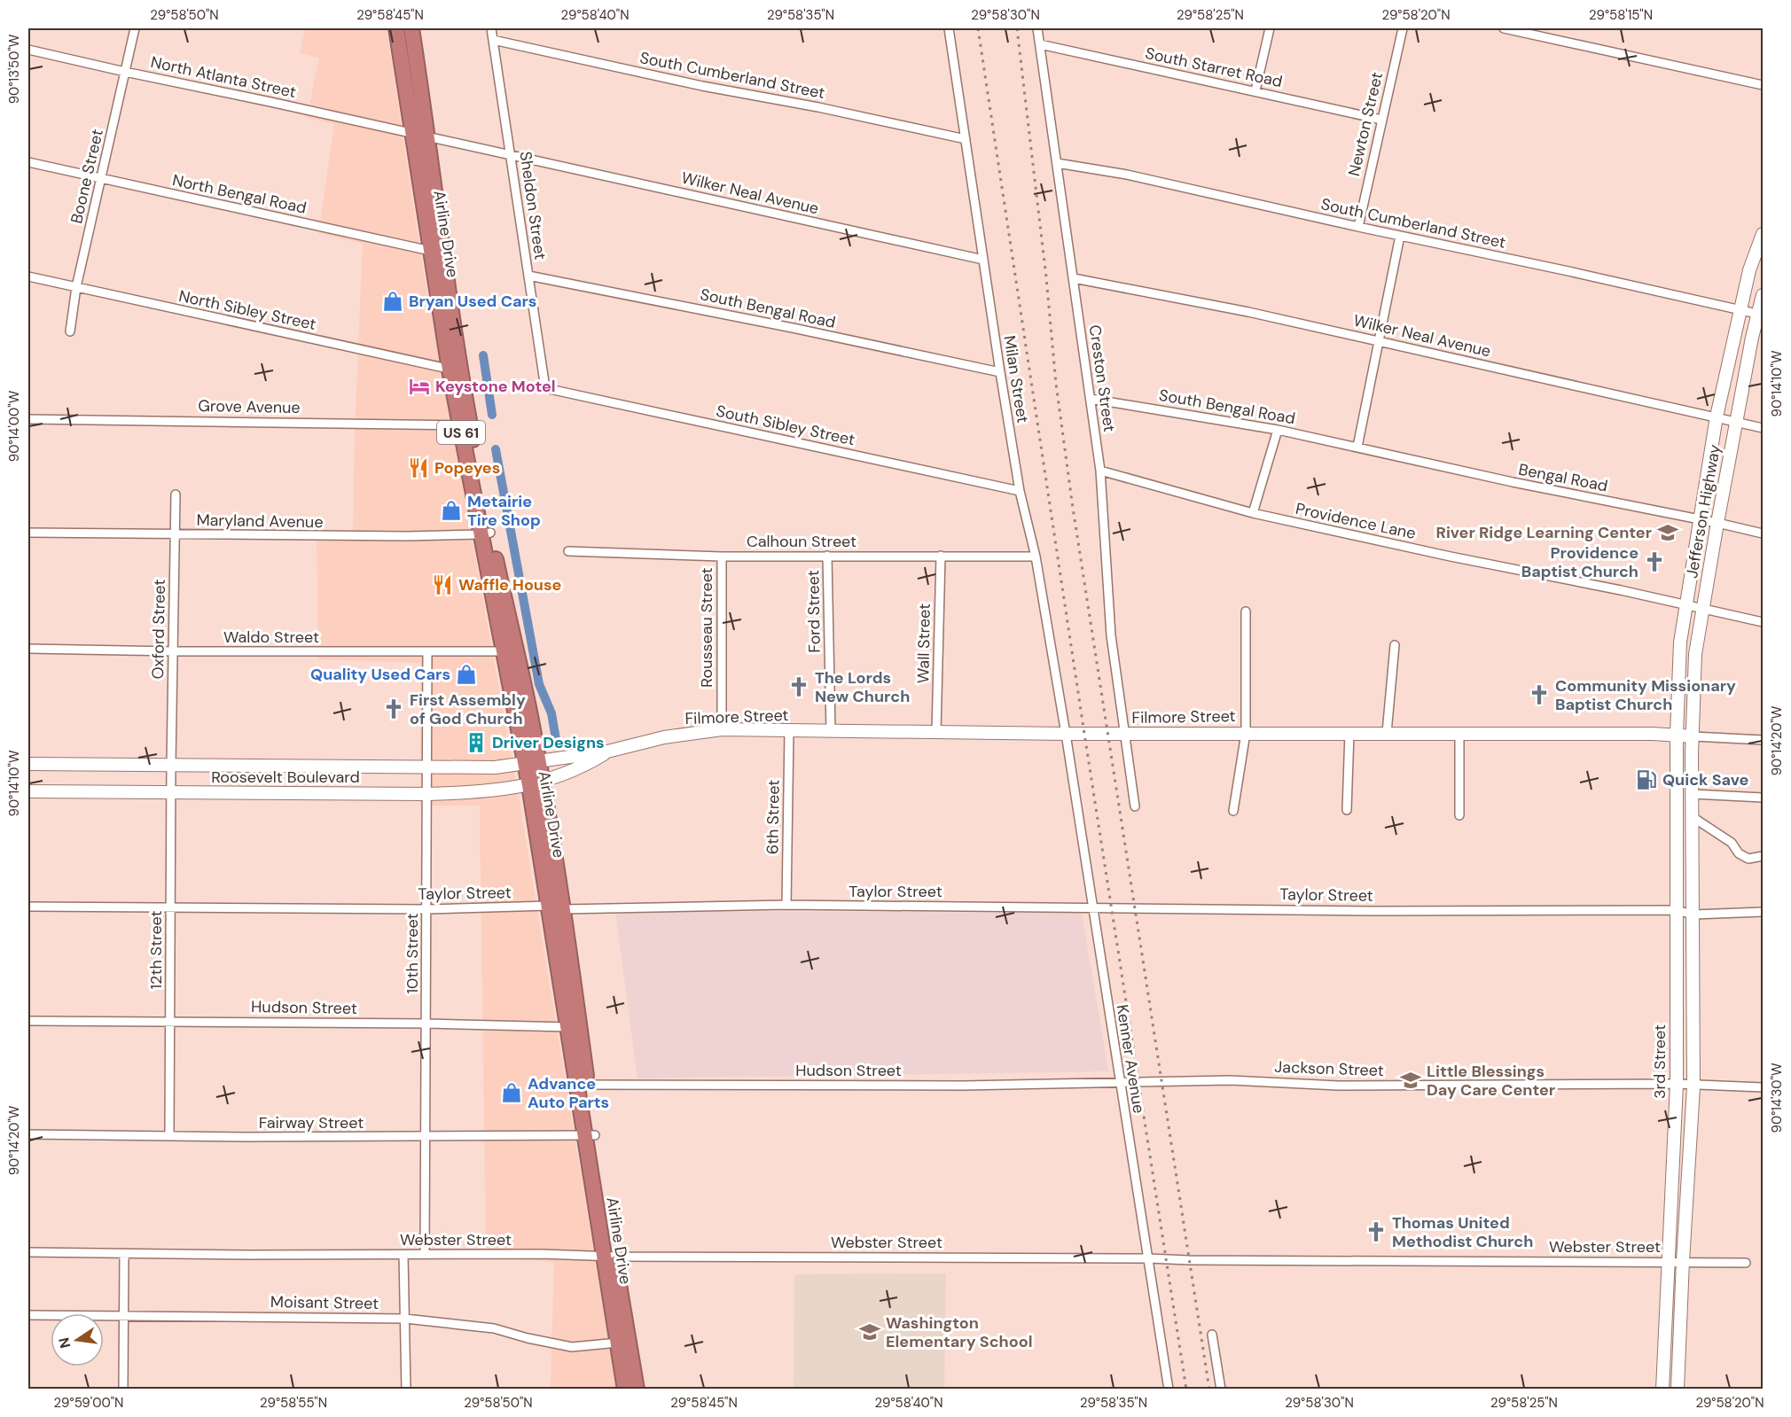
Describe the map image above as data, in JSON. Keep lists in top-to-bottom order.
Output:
{
  "streets": {
    "highway": ["Airline Drive", "US 61"],
    "main road": [
      "Jefferson Highway",
      "Filmore Street",
      "Roosevelt Boulevard",
      "3rd Street"
    ],
    "street": [
      "South Starret Road",
      "South Cumberland Street",
      "North Atlanta Street",
      "Newton Street",
      "Boone Street",
      "Wilker Neal Avenue",
      "North Bengal Road",
      "Sheldon Street",
      "South Bengal Road",
      "North Sibley Street",
      "Creston Street",
      "Milan Street",
      "Grove Avenue",
      "South Sibley Street",
      "Bengal Road",
      "Maryland Avenue",
      "Providence Lane",
      "Calhoun Street",
      "Ford Street",
      "Rousseau Street",
      "Oxford Street",
      "Waldo Street",
      "Wall Street",
      "6th Street",
      "Taylor Street",
      "12th Street",
      "10th Street",
      "Hudson Street",
      "Kenner Avenue",
      "Jackson Street",
      "Fairway Street",
      "Webster Street",
      "Moisant Street"
    ]
  },
  "crossings": [
    ["South Starret Road", "Newton Street"],
    ["South Starret Road", "Creston Street"],
    ["South Cumberland Street", "Newton Street"],
    ["South Cumberland Street", "Sheldon Street"],
    ["South Cumberland Street", "Creston Street"],
    ["South Cumberland Street", "Milan Street"],
    ["South Cumberland Street", "Jefferson Highway"],
    ["North Atlanta Street", "Boone Street"],
    ["North Atlanta Street", "Wilker Neal Avenue"],
    ["North Atlanta Street", "Airline Drive"],
    ["Boone Street", "North Bengal Road"],
    ["Boone Street", "North Sibley Street"],
    ["Wilker Neal Avenue", "Sheldon Street"],
    ["Wilker Neal Avenue", "Airline Drive"],
    ["Wilker Neal Avenue", "Creston Street"],
    ["Wilker Neal Avenue", "Milan Street"],
    ["Wilker Neal Avenue", "Jefferson Highway"],
    ["North Bengal Road", "Airline Drive"],
    ["Sheldon Street", "South Bengal Road"],
    ["Sheldon Street", "South Sibley Street"],
    ["Airline Drive", "North Sibley Street"],
    ["Airline Drive", "Grove Avenue"],
    ["Airline Drive", "Maryland Avenue"],
    ["Airline Drive", "Waldo Street"],
    ["Airline Drive", "Filmore Street"],
    ["Airline Drive", "Roosevelt Boulevard"],
    ["Airline Drive", "Taylor Street"],
    ["Airline Drive", "Hudson Street"],
    ["Airline Drive", "Fairway Street"],
    ["Airline Drive", "Webster Street"],
    ["Airline Drive", "Moisant Street"],
    ["South Bengal Road", "Creston Street"],
    ["South Bengal Road", "Milan Street"],
    ["South Bengal Road", "Bengal Road"],
    ["Creston Street", "Providence Lane"],
    ["Creston Street", "Filmore Street"],
    ["Milan Street", "South Sibley Street"],
    ["Milan Street", "Calhoun Street"],
    ["Milan Street", "Filmore Street"],
    ["Milan Street", "Kenner Avenue"],
    ["Bengal Road", "Jefferson Highway"],
    ["Jefferson Highway", "Providence Lane"],
    ["Jefferson Highway", "Filmore Street"],
    ["Jefferson Highway", "3rd Street"],
    ["Maryland Avenue", "Oxford Street"],
    ["Calhoun Street", "Ford Street"],
    ["Calhoun Street", "Rousseau Street"],
    ["Calhoun Street", "Wall Street"],
    ["Ford Street", "Filmore Street"],
    ["Rousseau Street", "Filmore Street"],
    ["Oxford Street", "Waldo Street"],
    ["Oxford Street", "Roosevelt Boulevard"],
    ["Oxford Street", "12th Street"],
    ["Waldo Street", "10th Street"],
    ["Wall Street", "Filmore Street"],
    ["Filmore Street", "Roosevelt Boulevard"],
    ["Filmore Street", "6th Street"],
    ["Filmore Street", "Kenner Avenue"],
    ["Filmore Street", "3rd Street"],
    ["Roosevelt Boulevard", "12th Street"],
    ["Roosevelt Boulevard", "10th Street"],
    ["6th Street", "Taylor Street"],
    ["Taylor Street", "12th Street"],
    ["Taylor Street", "10th Street"],
    ["Taylor Street", "Kenner Avenue"],
    ["Taylor Street", "3rd Street"],
    ["12th Street", "Hudson Street"],
    ["12th Street", "Fairway Street"],
    ["10th Street", "Hudson Street"],
    ["10th Street", "Fairway Street"],
    ["10th Street", "Webster Street"],
    ["Hudson Street", "Kenner Avenue"],
    ["Hudson Street", "Jackson Street"],
    ["Kenner Avenue", "Jackson Street"],
    ["Kenner Avenue", "Webster Street"],
    ["3rd Street", "Jackson Street"],
    ["3rd Street", "Webster Street"]
  ],
  "places": {
    "shop": [
      "Bryan Used Cars",
      "Metairie Tire Shop",
      "Quality Used Cars",
      "Advance Auto Parts"
    ],
    "hotel": ["Keystone Motel"],
    "restaurant": ["Popeyes", "Waffle House"],
    "school or university": ["River Ridge Learning Center", "Little Blessings Day Care Center", "Washington Elementary School"],
    "church": [
      "Providence Baptist Church",
      "The Lords New Church",
      "Community Missionary Baptist Church",
      "First Assembly of God Church",
      "Thomas United Methodist Church"
    ],
    "building": ["Driver Designs"],
    "fuel station": ["Quick Save"]
  },
  "north": "left",
  "coordinates": [
    "29°58'50\"N",
    "29°58'45\"N",
    "29°58'40\"N",
    "29°58'35\"N",
    "29°58'30\"N",
    "29°58'25\"N",
    "29°58'20\"N",
    "29°58'15\"N",
    "90°13'50\"W",
    "90°14'10\"W",
    "90°14'00\"W",
    "90°14'20\"W",
    "90°14'30\"W",
    "29°59'00\"N",
    "29°58'55\"N"
  ]
}
